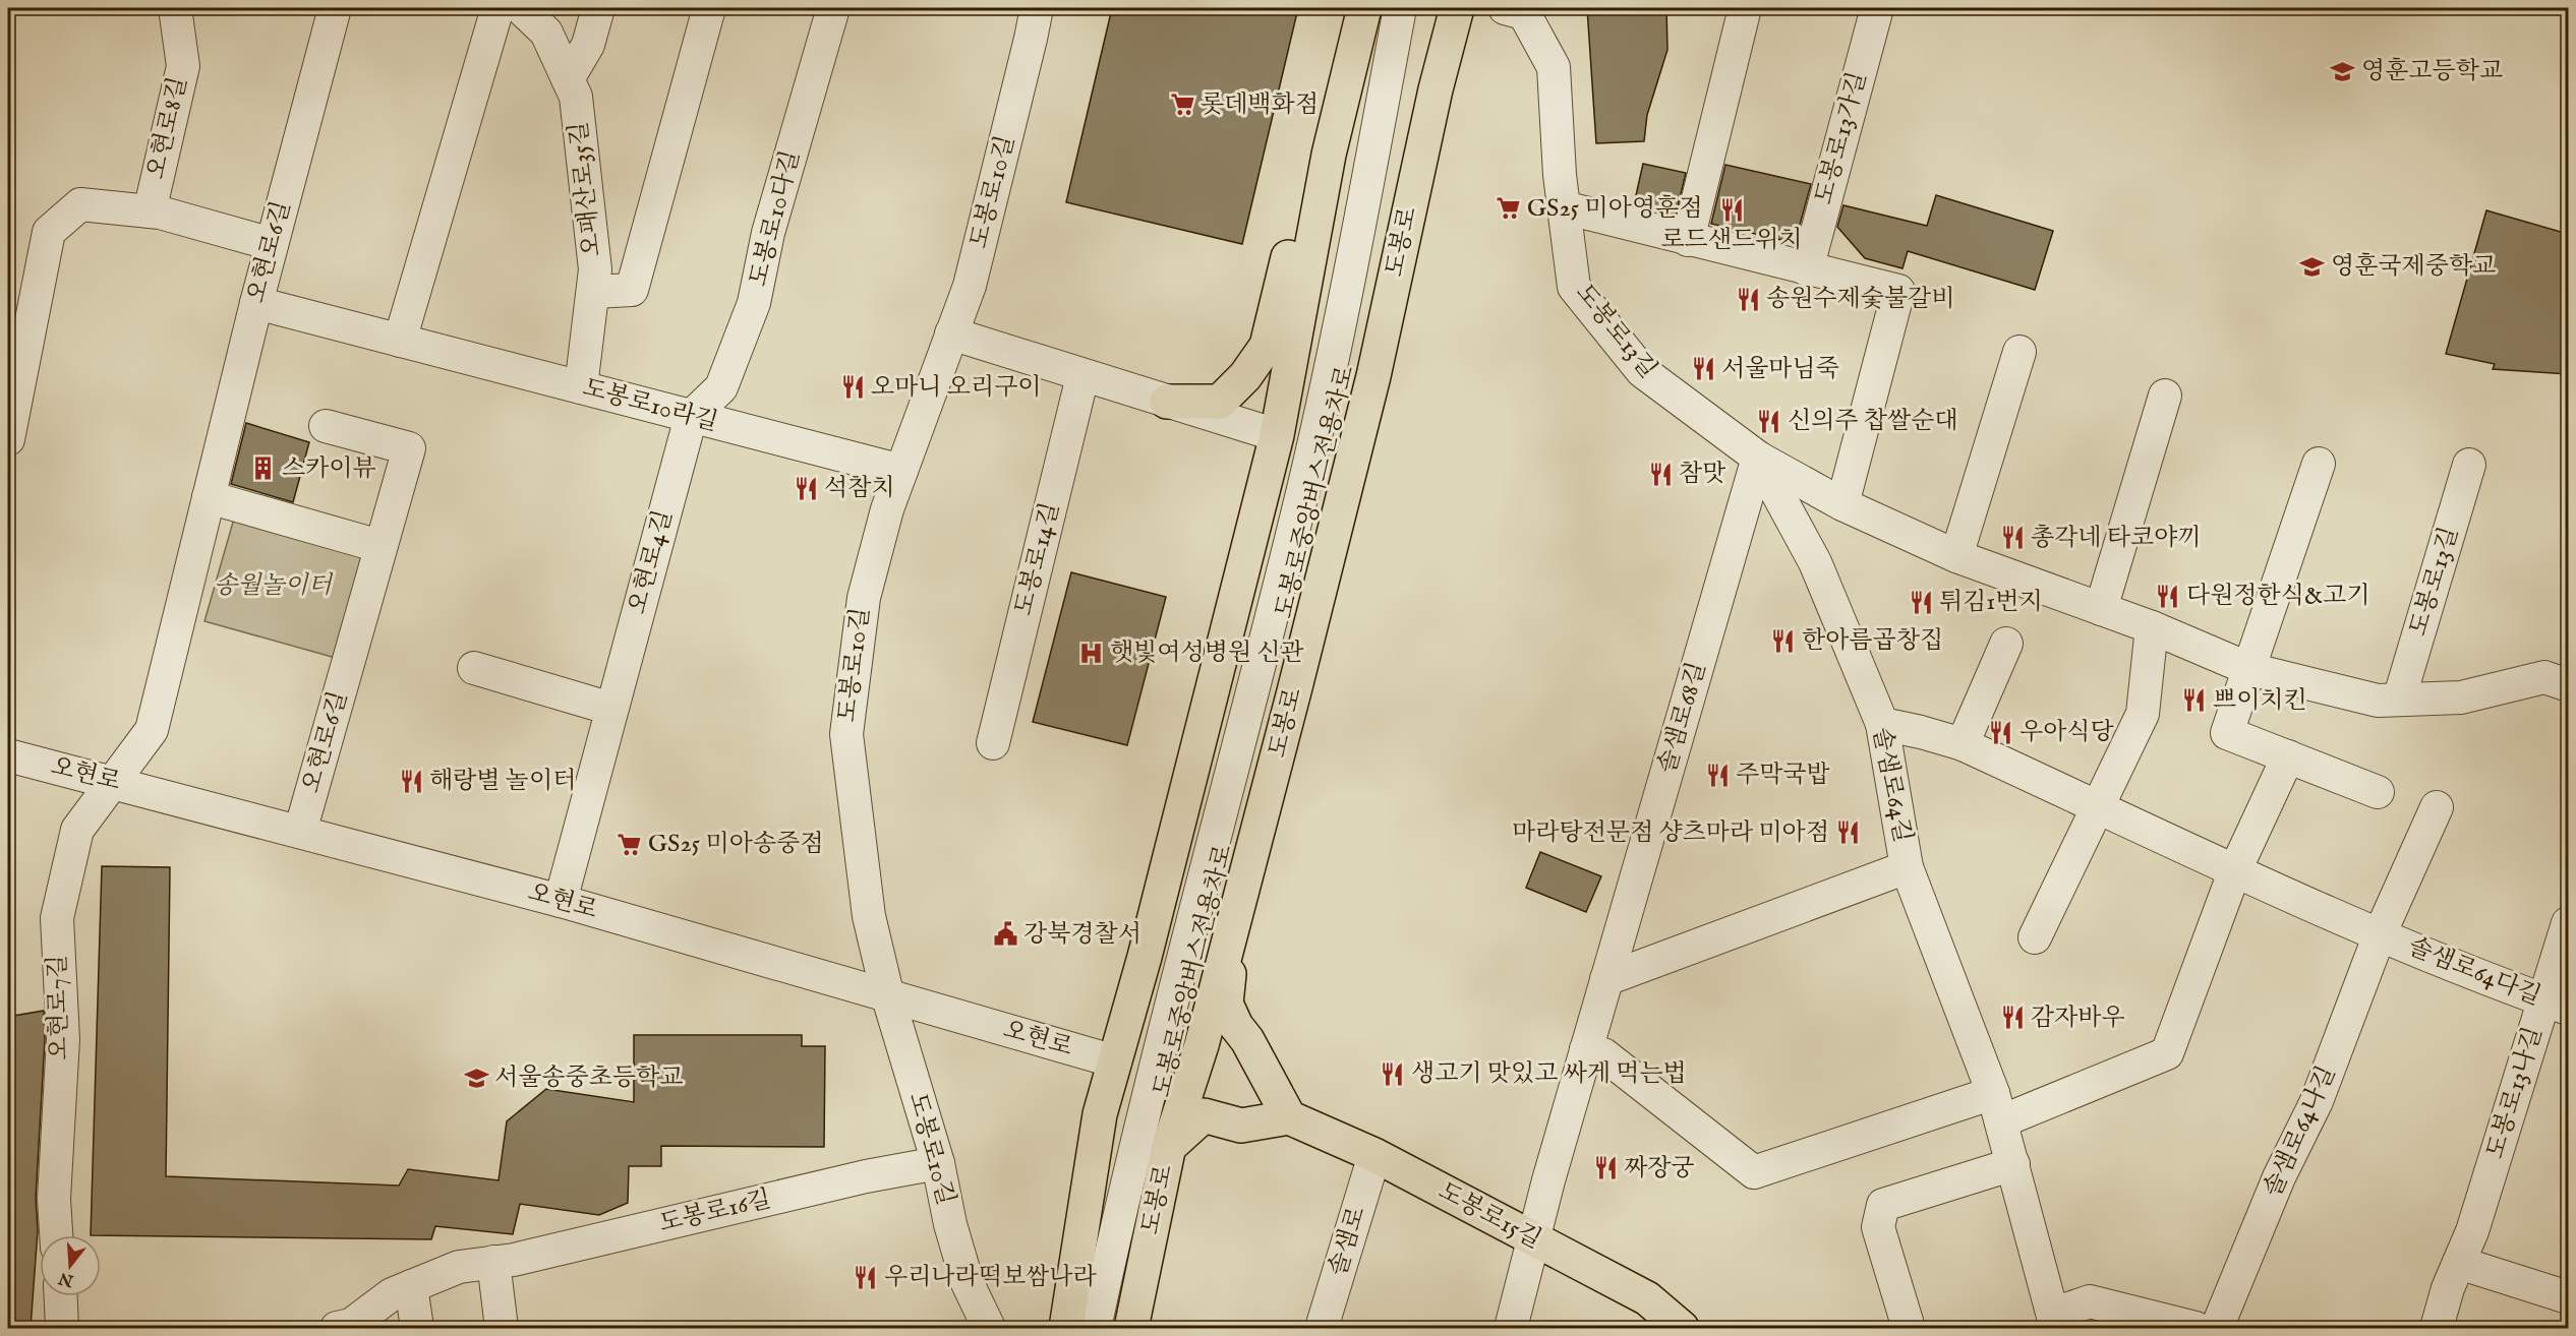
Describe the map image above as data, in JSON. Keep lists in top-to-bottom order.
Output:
{
  "streets": {
    "main road": ["도봉로", "도봉로15길"],
    "street": [
      "오현로8길",
      "도봉로13가길",
      "오패산로35길",
      "도봉로10길",
      "도봉로10다길",
      "오현로6길",
      "도봉로13길",
      "도봉로10라길",
      "도봉로중앙버스전용차로",
      "도봉로14길",
      "오현로4길",
      "솔샘로68길",
      "오현로",
      "솔샘로64길",
      "솔샘로64다길",
      "오현로7길",
      "도봉로13나길",
      "솔샘로64나길",
      "도봉로16길",
      "솔샘로"
    ]
  },
  "crossings": [
    ["오현로8길", "오현로6길"],
    ["오패산로35길", "도봉로10라길"],
    ["도봉로10길", "도봉로10라길"],
    ["도봉로10길", "오현로"],
    ["도봉로10길", "도봉로16길"],
    ["도봉로10다길", "도봉로10라길"],
    ["도봉로10다길", "오현로4길"],
    ["도봉로", "도봉로중앙버스전용차로"],
    ["오현로6길", "도봉로10라길"],
    ["오현로6길", "오현로"],
    ["오현로6길", "오현로7길"],
    ["도봉로13길", "솔샘로68길"],
    ["도봉로13길", "솔샘로64길"],
    ["도봉로10라길", "오현로4길"],
    ["오현로4길", "오현로"],
    ["솔샘로68길", "솔샘로64길"],
    ["솔샘로68길", "도봉로15길"],
    ["오현로", "오현로7길"],
    ["솔샘로64길", "솔샘로64다길"],
    ["솔샘로64다길", "도봉로13나길"],
    ["솔샘로64다길", "솔샘로64나길"],
    ["도봉로15길", "솔샘로"]
  ],
  "parks": ["송월놀이터"],
  "places": {
    "school or university": ["영훈고등학교", "영훈국제중학교", "서울송중초등학교"],
    "supermarket": ["롯데백화점", "GS25 미아영훈점", "GS25 미아송중점"],
    "restaurant": [
      "로드샌드위치",
      "송원수제숯불갈비",
      "서울마님죽",
      "오마니 오리구이",
      "신의주 찹쌀순대",
      "참맛",
      "석참치",
      "총각네 타코야끼",
      "다원정한식&고기",
      "튀김1번지",
      "한아름곱창집",
      "쁘이치킨",
      "우아식당",
      "주막국밥",
      "해랑별 놀이터",
      "마라탕전문점 샹츠마라 미아점",
      "감자바우",
      "생고기 맛있고 싸게 먹는법",
      "짜장궁",
      "우리나라떡보쌈나라"
    ],
    "building": ["스카이뷰"],
    "hospital": ["햇빛여성병원 신관"],
    "public building": ["강북경찰서"]
  },
  "north": "bottom"
}
